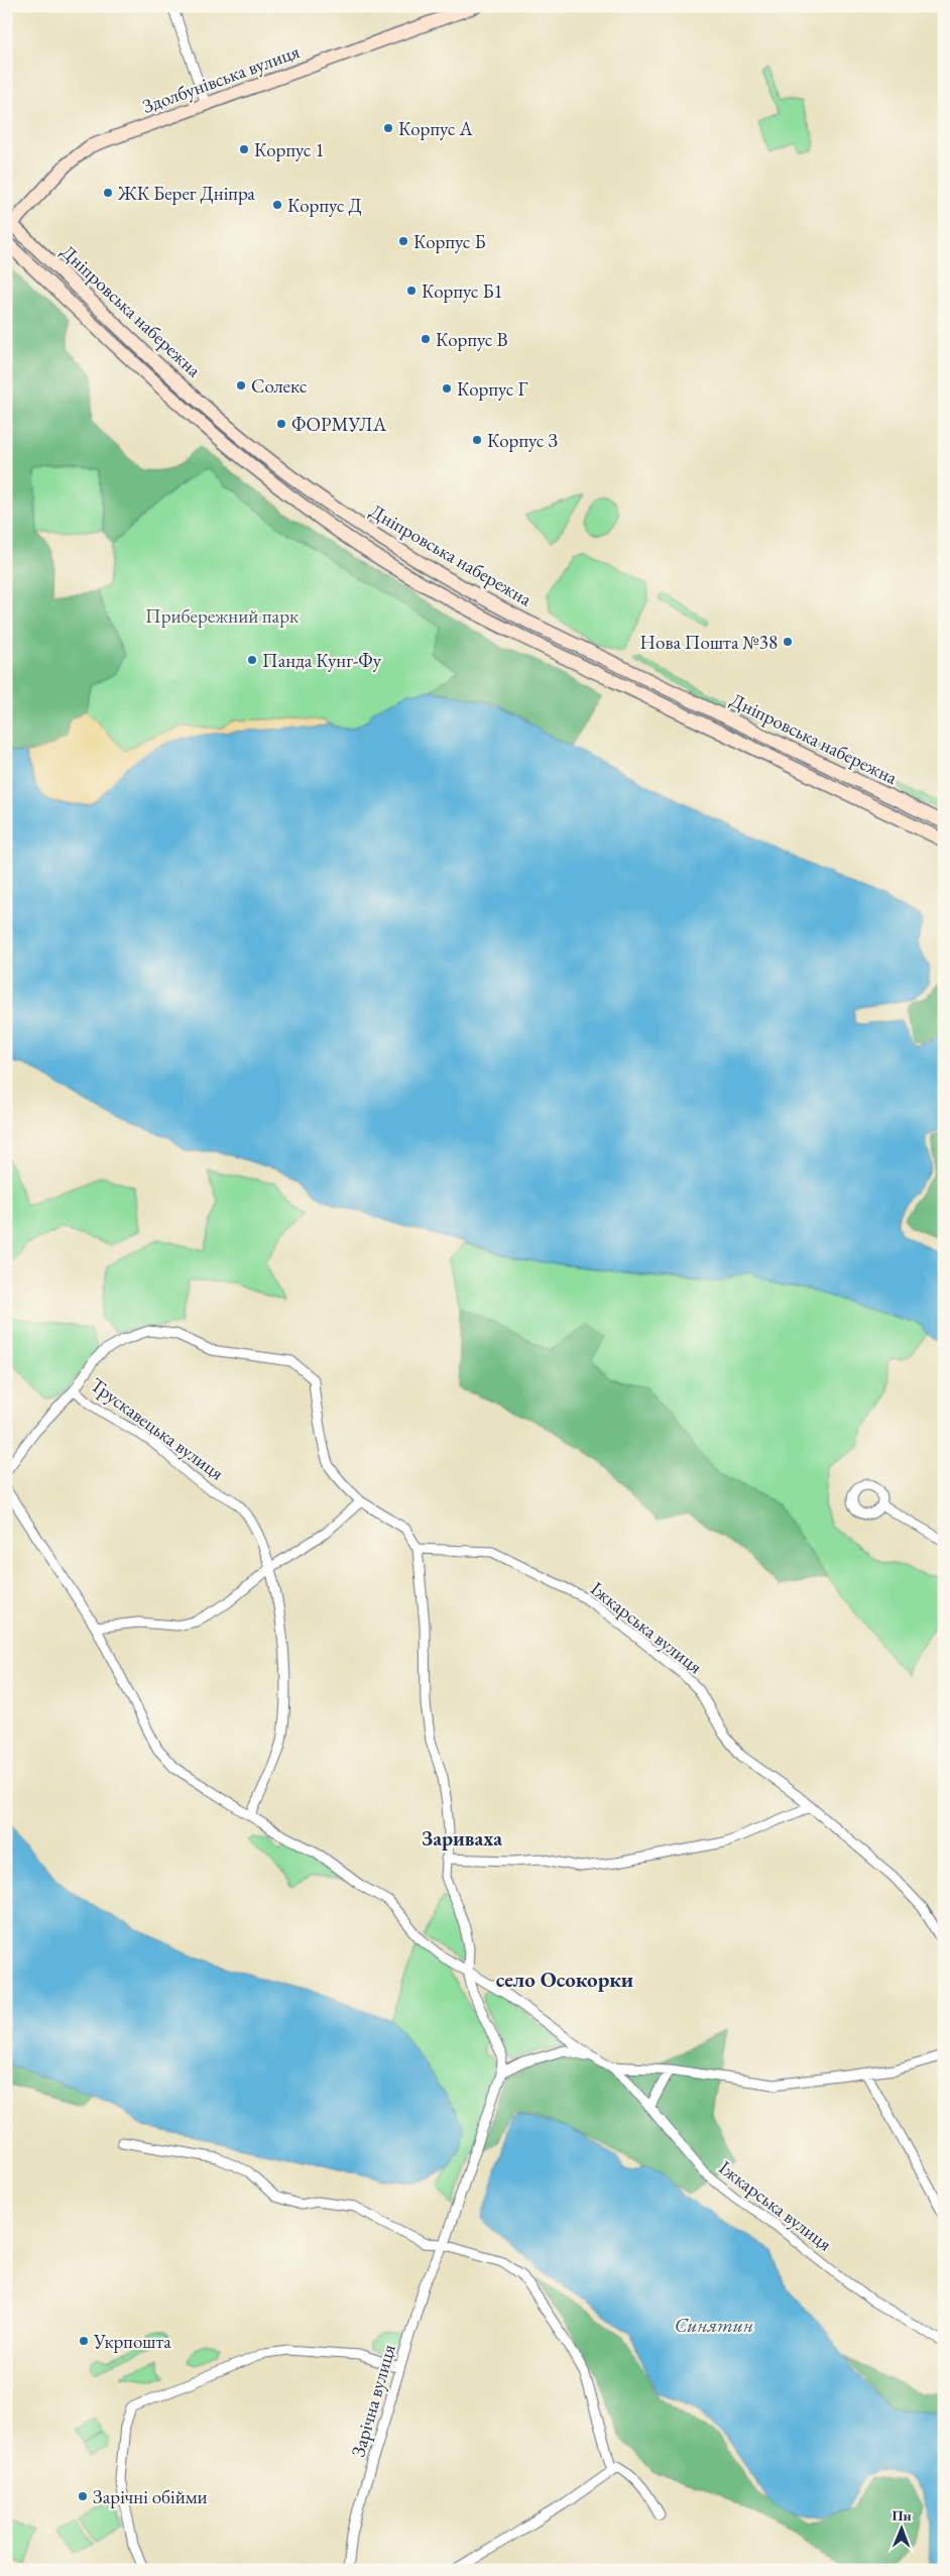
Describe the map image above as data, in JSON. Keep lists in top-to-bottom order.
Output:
{
  "streets": {
    "main road": ["Здолбунівська вулиця", "Дніпровська набережна"],
    "street": ["Трускавецька вулиця", "Іжкарська вулиця", "Зарічна вулиця"]
  },
  "crossings": [
    ["Здолбунівська вулиця", "Дніпровська набережна"]
  ],
  "districts": ["Зариваха", "село Осокорки"],
  "water": ["Синятин"],
  "parks": ["Прибережний парк"],
  "places": [
    "Корпус А",
    "Корпус 1",
    "ЖК Берег Дніпра",
    "Корпус Д",
    "Корпус Б",
    "Корпус Б1",
    "Корпус В",
    "Солекс",
    "Корпус Г",
    "ФОРМУЛА",
    "Корпус З",
    "Нова Пошта №38",
    "Панда Кунг-Фу",
    "Укрпошта",
    "Зарічні обійми"
  ],
  "north": "top"
}
